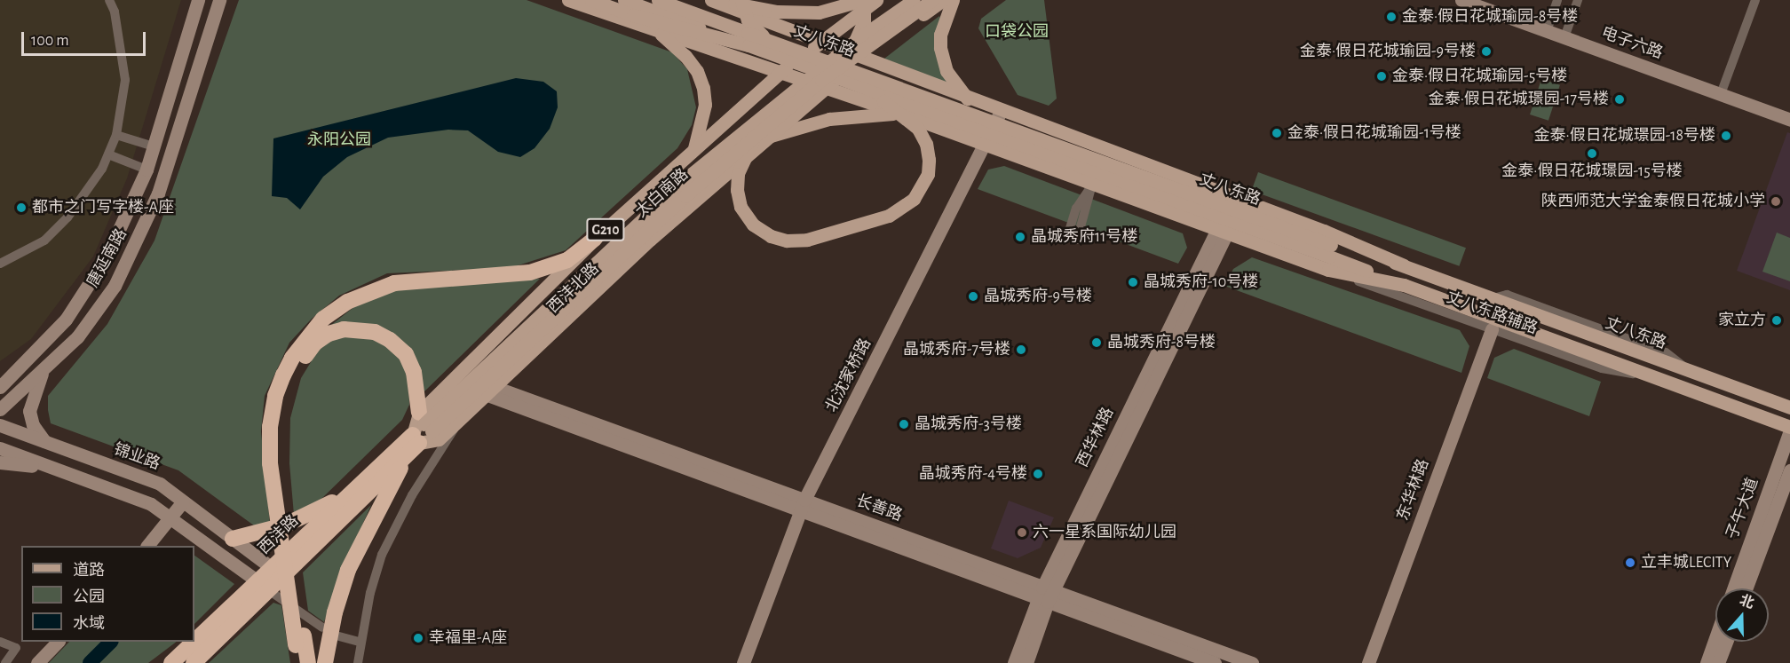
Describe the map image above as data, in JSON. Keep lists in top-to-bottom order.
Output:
{
  "streets": {
    "highway": ["西沣路"],
    "main road": [
      "丈八东路",
      "太白南路",
      "G210",
      "西沣北路"
    ],
    "street": [
      "电子六路",
      "唐延南路",
      "丈八东路辅路",
      "北沈家桥路",
      "西华林路",
      "锦业路",
      "东华林路",
      "长善路",
      "子午大道"
    ]
  },
  "crossings": [
    ["丈八东路", "西沣北路"],
    ["丈八东路", "丈八东路辅路"],
    ["丈八东路", "北沈家桥路"],
    ["丈八东路", "西华林路"],
    ["丈八东路", "东华林路"],
    ["丈八东路", "子午大道"],
    ["太白南路", "西沣北路"],
    ["太白南路", "西沣路"],
    ["西沣北路", "长善路"],
    ["西沣北路", "西沣路"],
    ["丈八东路辅路", "东华林路"],
    ["北沈家桥路", "长善路"],
    ["西华林路", "长善路"],
    ["锦业路", "西沣路"]
  ],
  "parks": ["口袋公园", "永阳公园"],
  "places": [
    "金泰·假日花城瑜园-8号楼",
    "金泰·假日花城瑜园-9号楼",
    "金泰·假日花城瑜园-5号楼",
    "金泰·假日花城璟园-17号楼",
    "金泰·假日花城瑜园-1号楼",
    "金泰·假日花城璟园-18号楼",
    "金泰·假日花城璟园-15号楼",
    "陕西师范大学金泰假日花城小学",
    "都市之门写字楼-A座",
    "晶城秀府11号楼",
    "晶城秀府-10号楼",
    "晶城秀府-9号楼",
    "家立方",
    "晶城秀府-8号楼",
    "晶城秀府-7号楼",
    "晶城秀府-3号楼",
    "晶城秀府-4号楼",
    "六一星系国际幼儿园",
    "立丰城LECITY",
    "幸福里-A座"
  ],
  "legend": ["道路", "公园", "水域"],
  "scale_bar": "100 m",
  "north": "top"
}
